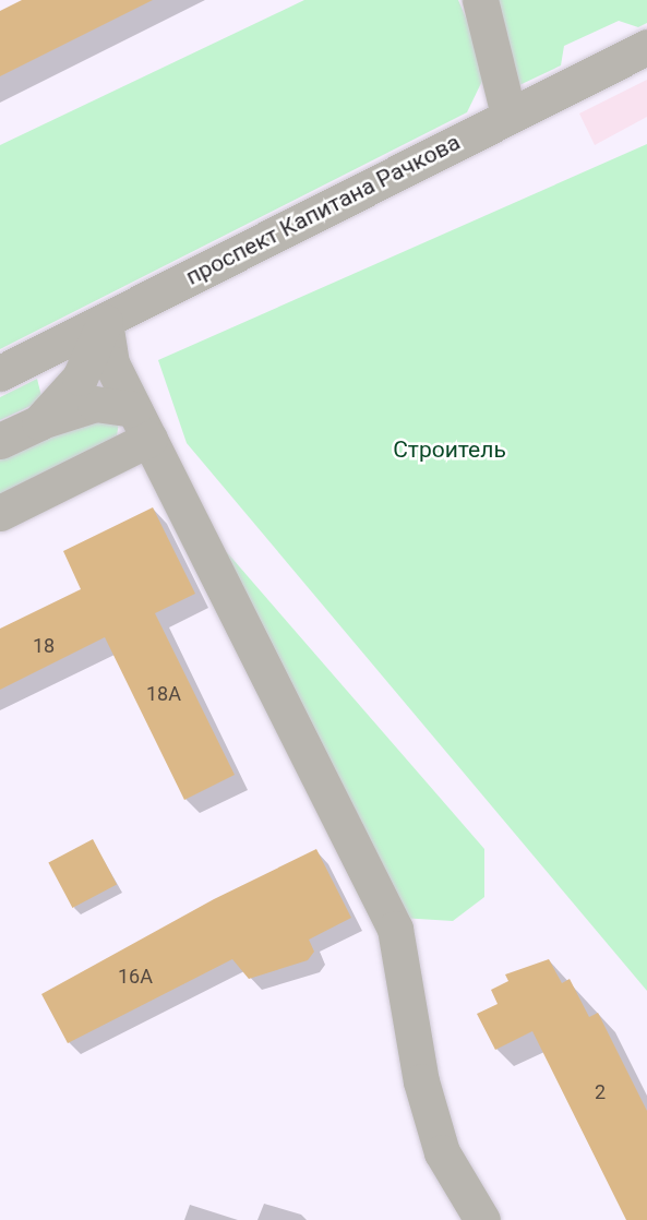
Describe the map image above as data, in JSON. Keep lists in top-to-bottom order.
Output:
{
  "streets": {
    "street": ["проспект Капитана Рачкова"]
  },
  "parks": ["Строитель"],
  "house_numbers": [
    "18",
    "18А",
    "16А",
    "2"
  ]
}
